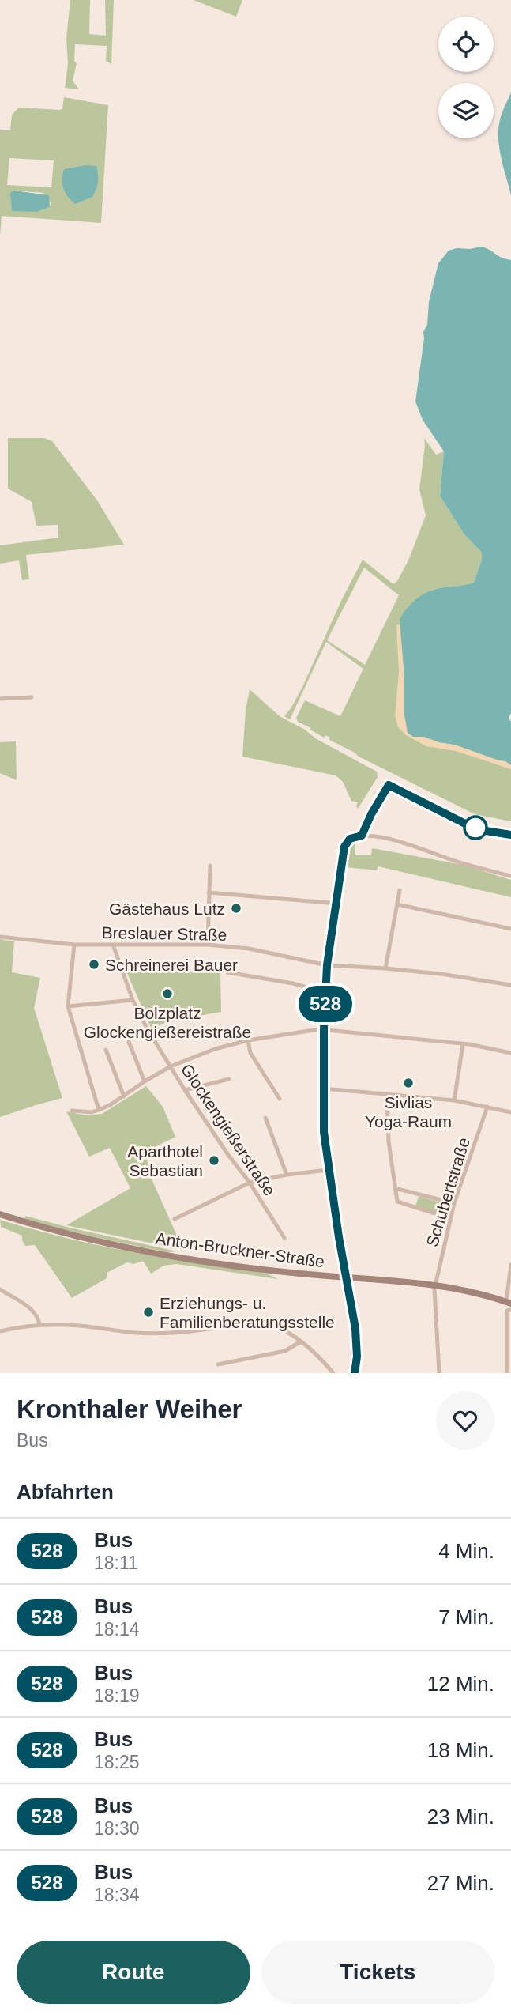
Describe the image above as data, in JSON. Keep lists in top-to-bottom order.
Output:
{
  "streets": {
    "main road": ["Anton-Bruckner-Straße"],
    "street": ["Breslauer Straße", "Glockengießerstraße", "Schubertstraße"]
  },
  "crossings": [
    ["Breslauer Straße", "Glockengießerstraße"],
    ["Schubertstraße", "Anton-Bruckner-Straße"]
  ],
  "places": [
    "Gästehaus Lutz",
    "Schreinerei Bauer",
    "Bolzplatz Glockengießereistraße",
    "Sivlias Yoga-Raum",
    "Aparthotel Sebastian",
    "Erziehungs- u. Familienberatungsstelle"
  ],
  "lines": ["bus line 528"],
  "page": {
    "on_map": "528",
    "heading": [
      ["Kronthaler Weiher", "Bus"],
      "Abfahrten"
    ],
    "list": [
      {
        "mark": "528",
        "name": "Bus",
        "note": "18:11",
        "value": "4 Min."
      },
      {
        "mark": "528",
        "name": "Bus",
        "note": "18:14",
        "value": "7 Min."
      },
      {
        "mark": "528",
        "name": "Bus",
        "note": "18:19",
        "value": "12 Min."
      },
      {
        "mark": "528",
        "name": "Bus",
        "note": "18:25",
        "value": "18 Min."
      },
      {
        "mark": "528",
        "name": "Bus",
        "note": "18:30",
        "value": "23 Min."
      },
      {
        "mark": "528",
        "name": "Bus",
        "note": "18:34",
        "value": "27 Min."
      }
    ],
    "buttons": ["Route", "Tickets"]
  }
}
